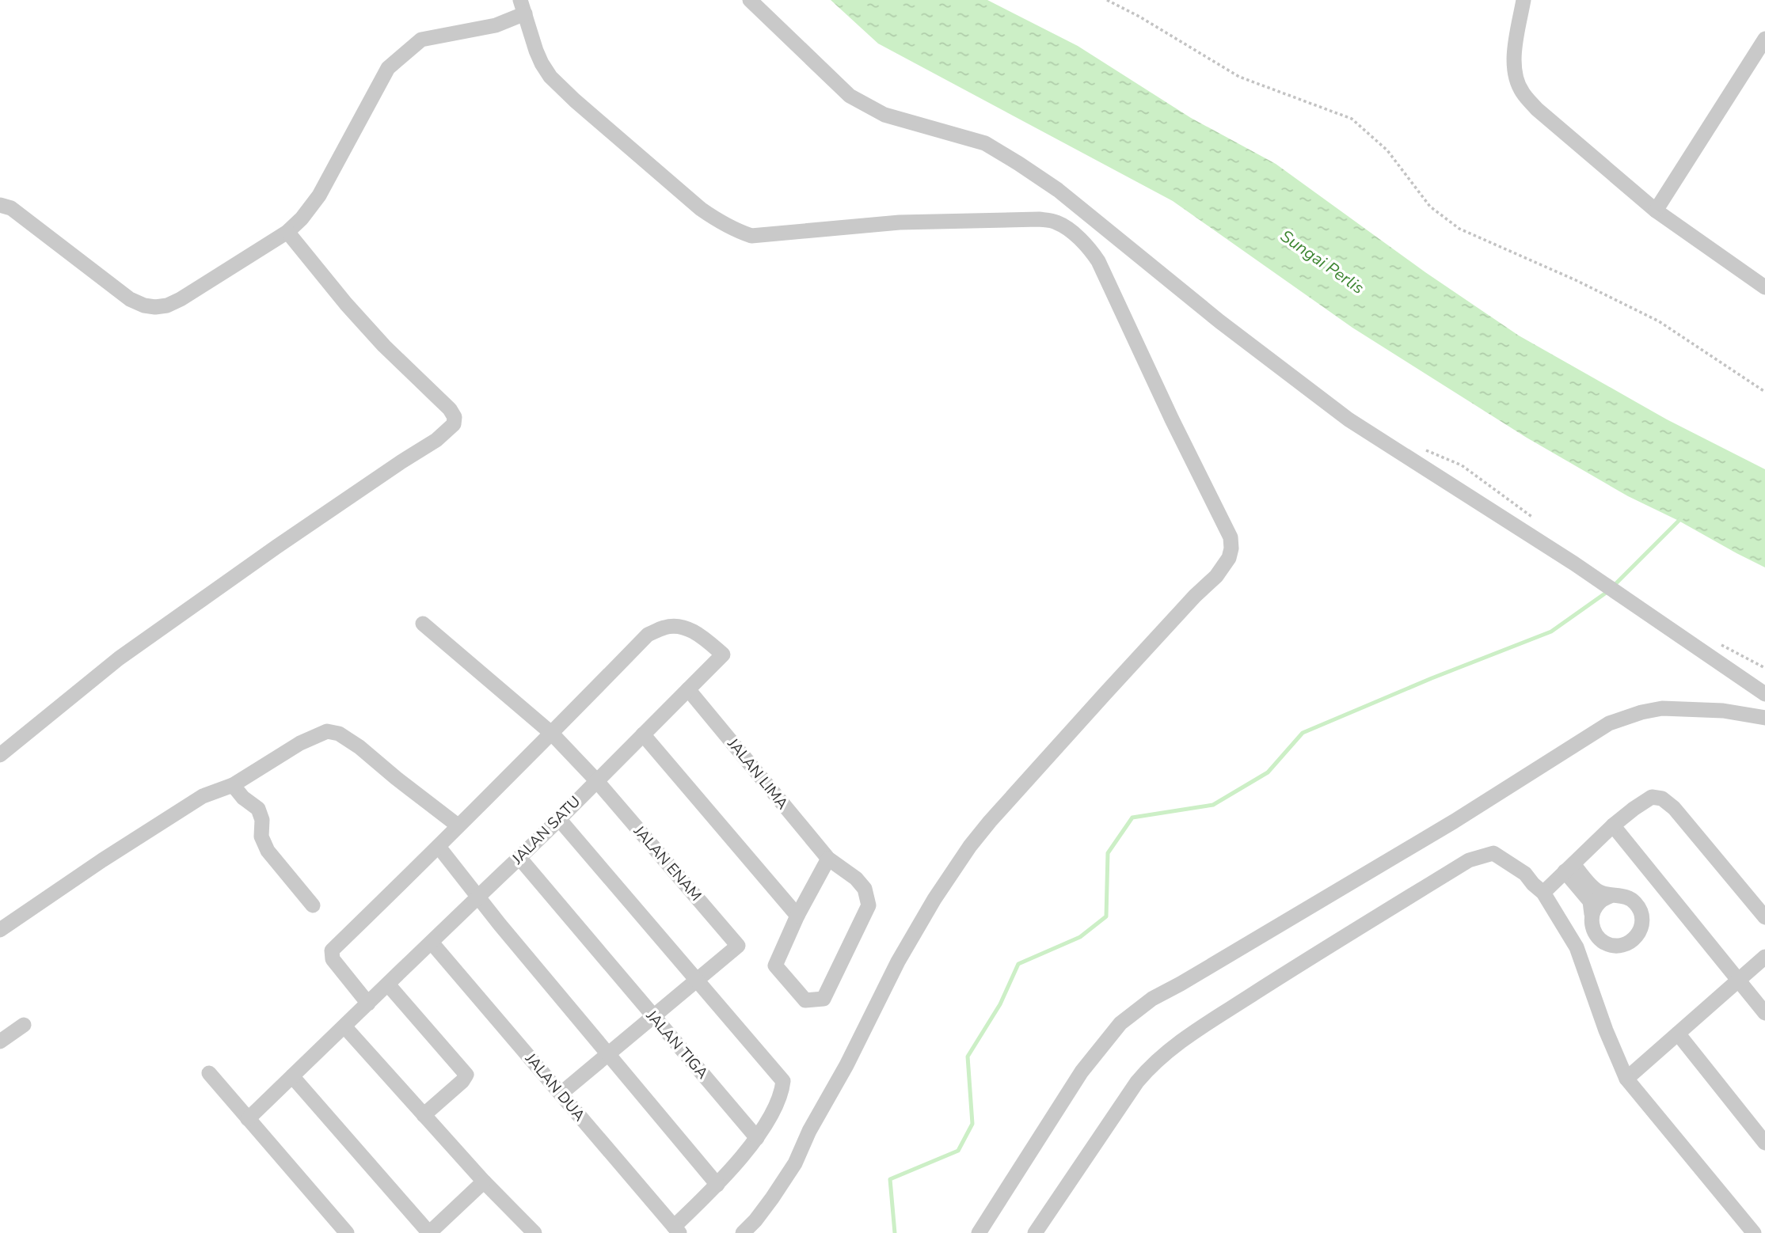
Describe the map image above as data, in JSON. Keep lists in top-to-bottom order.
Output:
{
  "streets": {
    "street": [
      "JALAN LIMA",
      "JALAN SATU",
      "JALAN ENAM",
      "JALAN TIGA",
      "JALAN DUA"
    ]
  },
  "crossings": [
    ["JALAN LIMA", "JALAN SATU"],
    ["JALAN SATU", "JALAN ENAM"],
    ["JALAN SATU", "JALAN TIGA"],
    ["JALAN SATU", "JALAN DUA"]
  ],
  "water": ["Sungai Perlis"]
}
